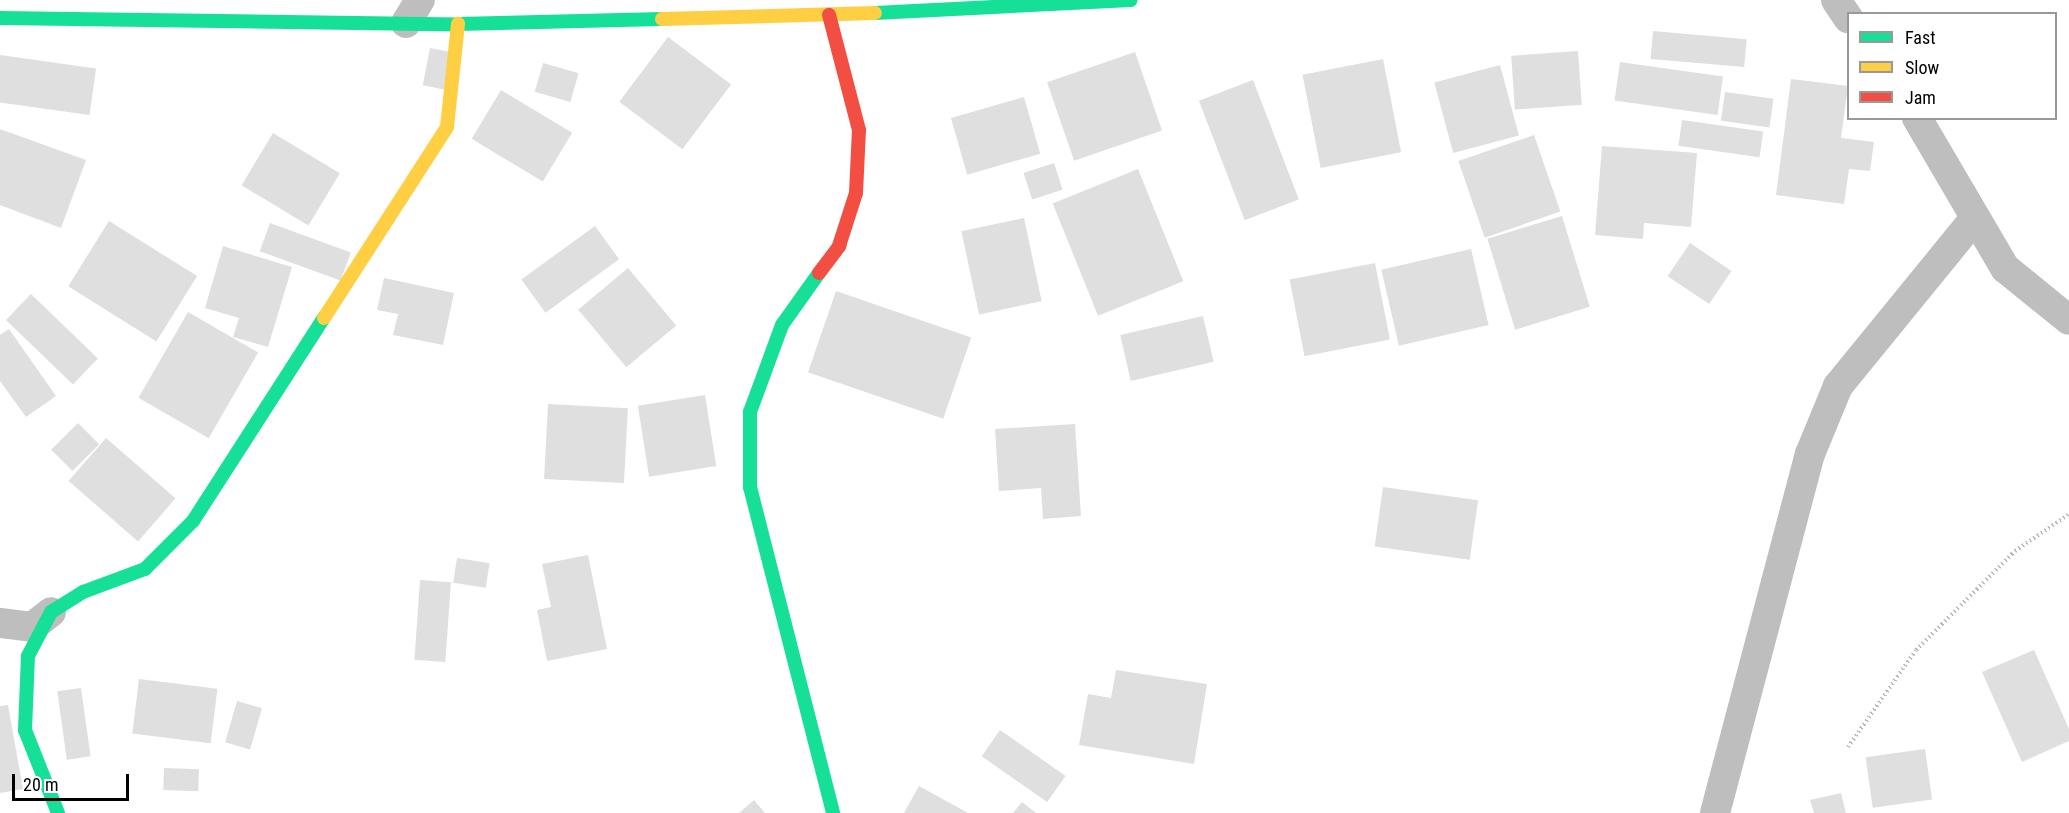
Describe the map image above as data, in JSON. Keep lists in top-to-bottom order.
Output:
{
  "legend": ["Fast", "Slow", "Jam"],
  "scale_bar": "20 m"
}
